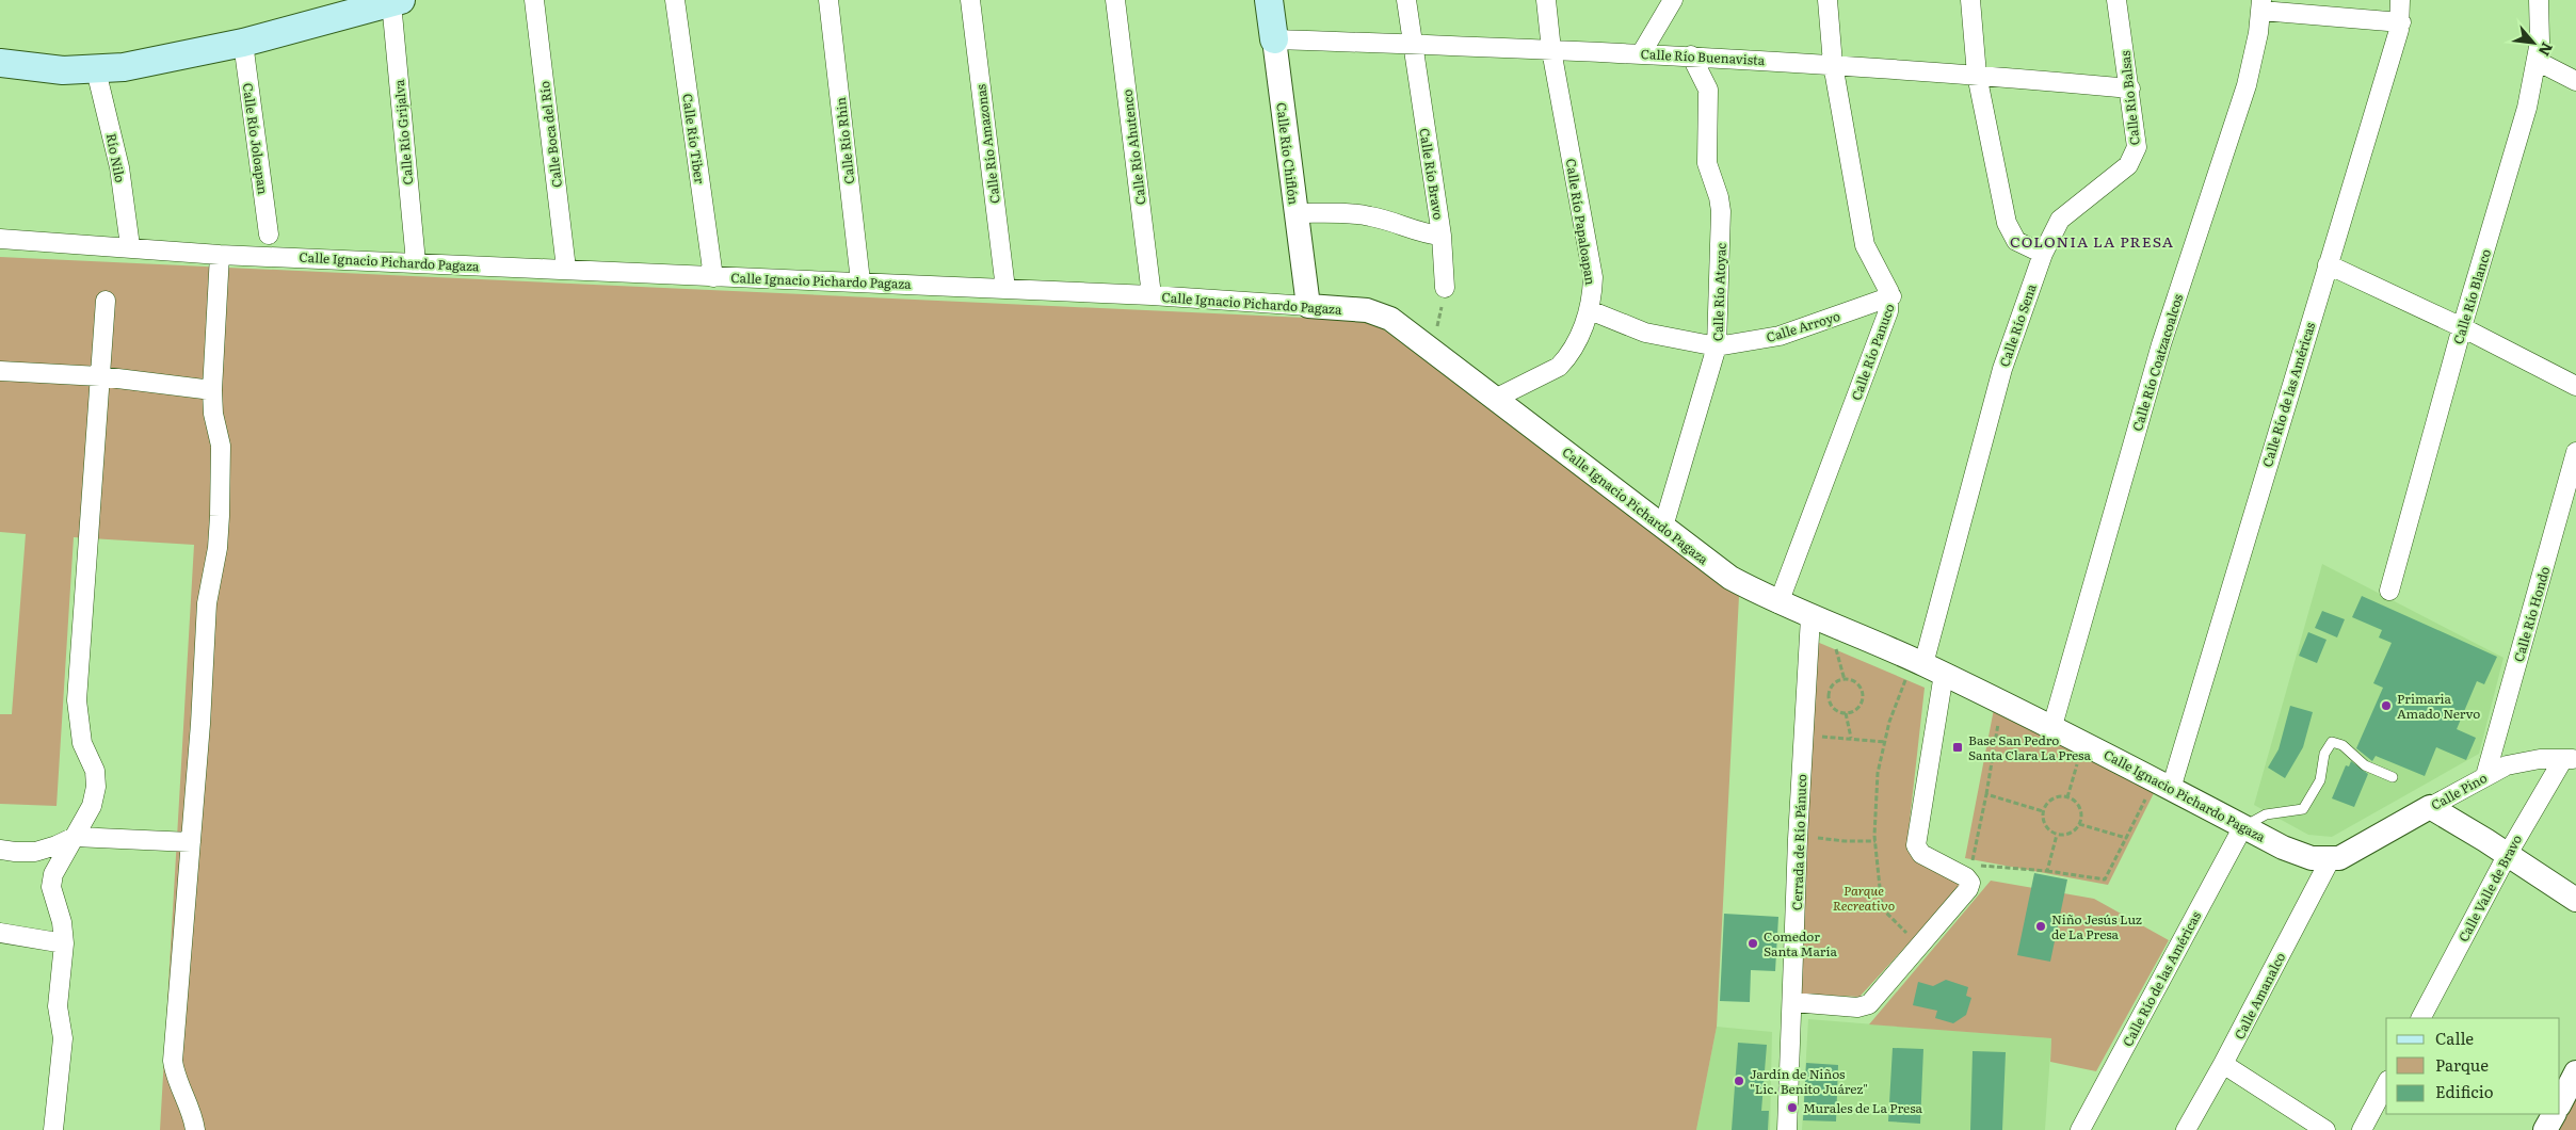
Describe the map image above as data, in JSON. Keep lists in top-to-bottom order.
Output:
{
  "streets": {
    "main road": ["Calle Río Chiflón"],
    "street": [
      "Calle Río Buenavista",
      "Calle Río Balsas",
      "Calle Río Grijalva",
      "Calle Boca del Río",
      "Calle Río Joloapan",
      "Calle Río Tiber",
      "Calle Río Rhin",
      "Calle Río Amazonas",
      "Calle Río Ahutenco",
      "Río Nilo",
      "Calle Río Bravo",
      "Calle Río Papaloapan",
      "Calle Ignacio Pichardo Pagaza",
      "Calle Río Atoyac",
      "Calle Río Blanco",
      "Calle Río Sena",
      "Calle Arroyo",
      "Calle Río Panuco",
      "Calle Río Coatzacoalcos",
      "Calle Río de las Américas",
      "Calle Río Hondo",
      "Calle Pino",
      "Cerrada de Río Pánuco",
      "Calle Valle de Bravo",
      "Calle Amanalco"
    ]
  },
  "crossings": [
    ["Calle Río Buenavista", "Calle Río Balsas"],
    ["Calle Río Buenavista", "Calle Río Chiflón"],
    ["Calle Río Buenavista", "Calle Río Bravo"],
    ["Calle Río Buenavista", "Calle Río Papaloapan"],
    ["Calle Río Buenavista", "Calle Río Atoyac"],
    ["Calle Río Buenavista", "Calle Río Panuco"],
    ["Calle Río Balsas", "Calle Río Sena"],
    ["Calle Río Grijalva", "Calle Ignacio Pichardo Pagaza"],
    ["Calle Boca del Río", "Calle Ignacio Pichardo Pagaza"],
    ["Calle Río Tiber", "Calle Ignacio Pichardo Pagaza"],
    ["Calle Río Rhin", "Calle Ignacio Pichardo Pagaza"],
    ["Calle Río Amazonas", "Calle Ignacio Pichardo Pagaza"],
    ["Calle Río Ahutenco", "Calle Ignacio Pichardo Pagaza"],
    ["Calle Río Chiflón", "Calle Ignacio Pichardo Pagaza"],
    ["Río Nilo", "Calle Ignacio Pichardo Pagaza"],
    ["Calle Río Papaloapan", "Calle Ignacio Pichardo Pagaza"],
    ["Calle Río Papaloapan", "Calle Arroyo"],
    ["Calle Ignacio Pichardo Pagaza", "Calle Río Atoyac"],
    ["Calle Ignacio Pichardo Pagaza", "Calle Río Sena"],
    ["Calle Ignacio Pichardo Pagaza", "Calle Río Panuco"],
    ["Calle Ignacio Pichardo Pagaza", "Calle Río Coatzacoalcos"],
    ["Calle Ignacio Pichardo Pagaza", "Calle Río de las Américas"],
    ["Calle Ignacio Pichardo Pagaza", "Calle Pino"],
    ["Calle Ignacio Pichardo Pagaza", "Cerrada de Río Pánuco"],
    ["Calle Ignacio Pichardo Pagaza", "Calle Amanalco"],
    ["Calle Río Atoyac", "Calle Arroyo"],
    ["Calle Arroyo", "Calle Río Panuco"],
    ["Calle Río Hondo", "Calle Pino"],
    ["Calle Pino", "Calle Valle de Bravo"],
    ["Calle Pino", "Calle Amanalco"]
  ],
  "districts": ["COLONIA LA PRESA"],
  "parks": ["Parque Recreativo"],
  "places": {
    "other": [
      "Primaria Amado Nervo",
      "Niño Jesús Luz de La Presa",
      "Comedor Santa María",
      "Jardín de Niños \"Lic. Benito Juárez\"",
      "Murales de La Presa"
    ],
    "transit": ["Base San Pedro Santa Clara La Presa"]
  },
  "legend": ["Calle", "Parque", "Edificio"],
  "north": "bottom right"
}
